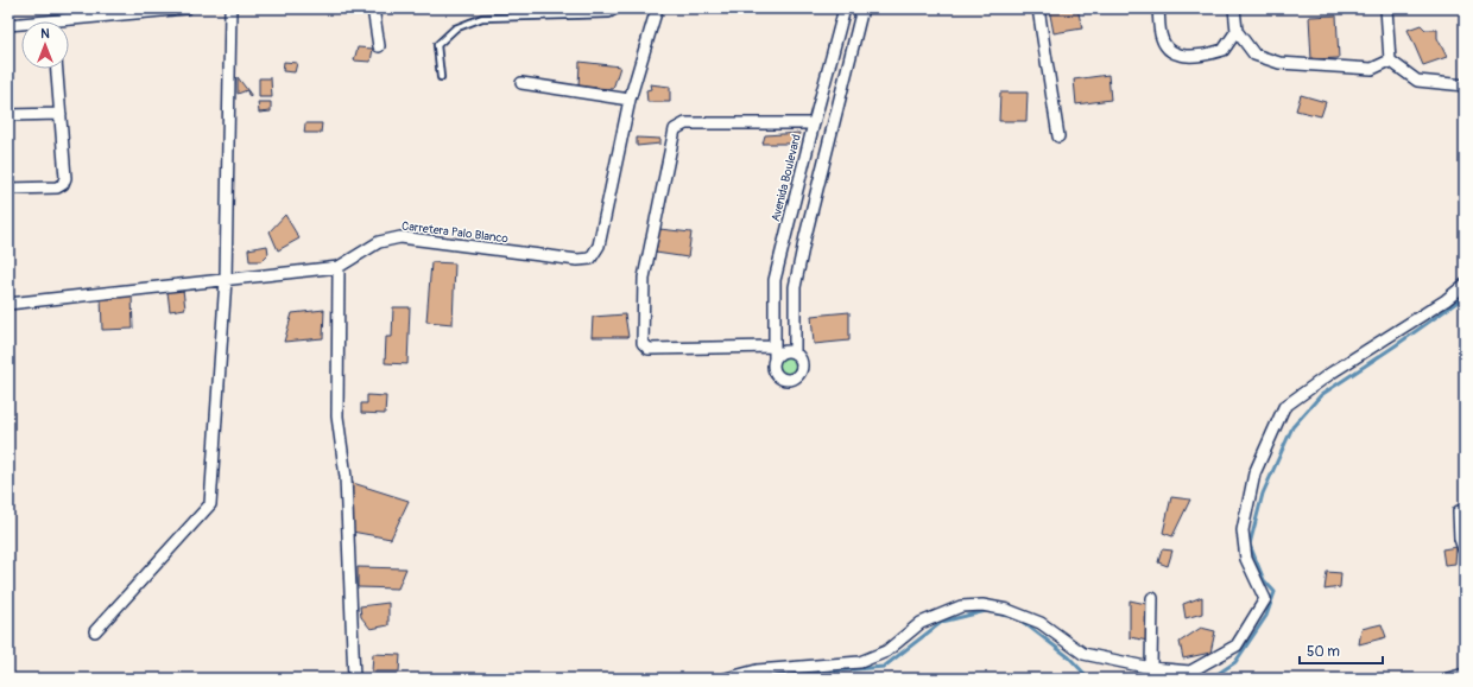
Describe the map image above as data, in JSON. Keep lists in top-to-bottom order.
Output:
{
  "streets": {
    "street": ["Avenida Boulevard", "Carretera Palo Blanco"]
  },
  "scale_bar": "50 m",
  "north": "top"
}
